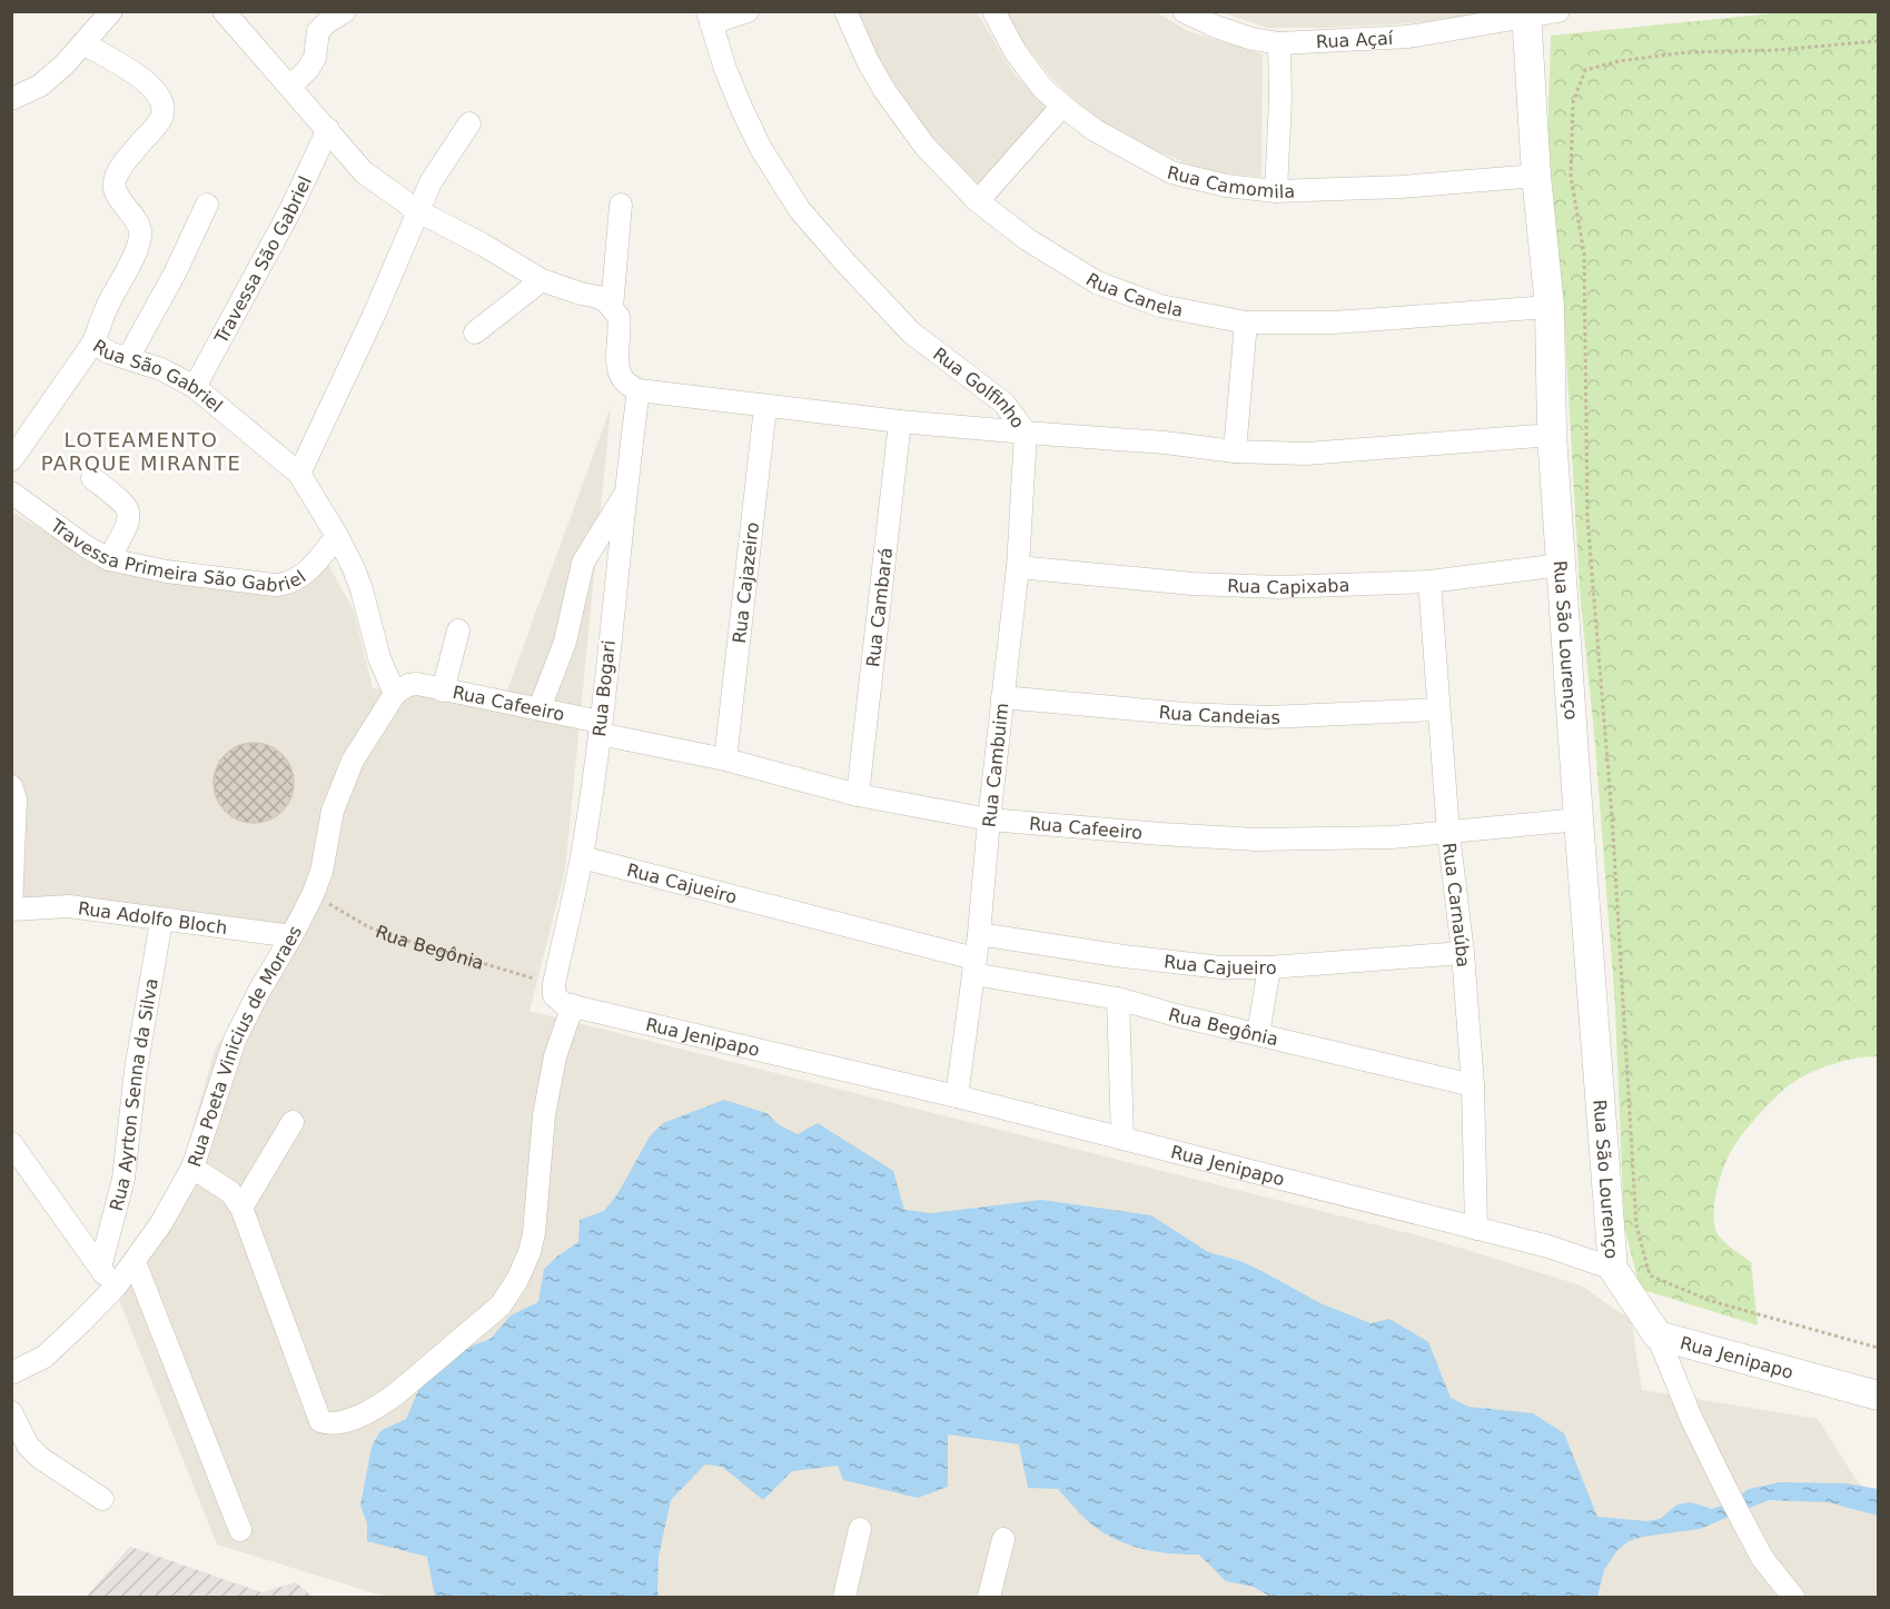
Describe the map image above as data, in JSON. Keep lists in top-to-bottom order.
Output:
{
  "streets": {
    "street": [
      "Rua Açaí",
      "Rua Camomila",
      "Travessa São Gabriel",
      "Rua Canela",
      "Rua São Gabriel",
      "Rua Golfinho",
      "Travessa Primeira São Gabriel",
      "Rua Cajazeiro",
      "Rua Capixaba",
      "Rua Cambará",
      "Rua São Lourenço",
      "Rua Bogari",
      "Rua Cafeeiro",
      "Rua Candeias",
      "Rua Cambuim",
      "Rua Cajueiro",
      "Rua Carnaúba",
      "Rua Adolfo Bloch",
      "Rua Begônia",
      "Rua Jenipapo",
      "Rua Poeta Vinicius de Moraes",
      "Rua Ayrton Senna da Silva"
    ]
  },
  "crossings": [
    ["Rua Açaí", "Rua São Lourenço"],
    ["Rua Camomila", "Rua São Lourenço"],
    ["Travessa São Gabriel", "Rua São Gabriel"],
    ["Rua Canela", "Rua São Lourenço"],
    ["Rua São Gabriel", "Travessa Primeira São Gabriel"],
    ["Rua São Gabriel", "Rua Cafeeiro"],
    ["Rua São Gabriel", "Rua Poeta Vinicius de Moraes"],
    ["Rua Golfinho", "Rua São Lourenço"],
    ["Rua Golfinho", "Rua Cambuim"],
    ["Rua Cajazeiro", "Rua Cafeeiro"],
    ["Rua Capixaba", "Rua São Lourenço"],
    ["Rua Capixaba", "Rua Cambuim"],
    ["Rua Capixaba", "Rua Carnaúba"],
    ["Rua Cambará", "Rua Cafeeiro"],
    ["Rua São Lourenço", "Rua Cafeeiro"],
    ["Rua São Lourenço", "Rua Jenipapo"],
    ["Rua Bogari", "Rua Cafeeiro"],
    ["Rua Bogari", "Rua Cajueiro"],
    ["Rua Bogari", "Rua Begônia"],
    ["Rua Cafeeiro", "Rua Cambuim"],
    ["Rua Cafeeiro", "Rua Carnaúba"],
    ["Rua Cafeeiro", "Rua Poeta Vinicius de Moraes"],
    ["Rua Candeias", "Rua Cambuim"],
    ["Rua Candeias", "Rua Carnaúba"],
    ["Rua Cambuim", "Rua Cajueiro"],
    ["Rua Cambuim", "Rua Begônia"],
    ["Rua Cambuim", "Rua Jenipapo"],
    ["Rua Cajueiro", "Rua Carnaúba"],
    ["Rua Cajueiro", "Rua Begônia"],
    ["Rua Carnaúba", "Rua Begônia"],
    ["Rua Carnaúba", "Rua Jenipapo"],
    ["Rua Adolfo Bloch", "Rua Poeta Vinicius de Moraes"],
    ["Rua Adolfo Bloch", "Rua Ayrton Senna da Silva"],
    ["Rua Begônia", "Rua Poeta Vinicius de Moraes"]
  ],
  "districts": ["LOTEAMENTO PARQUE MIRANTE"]
}
